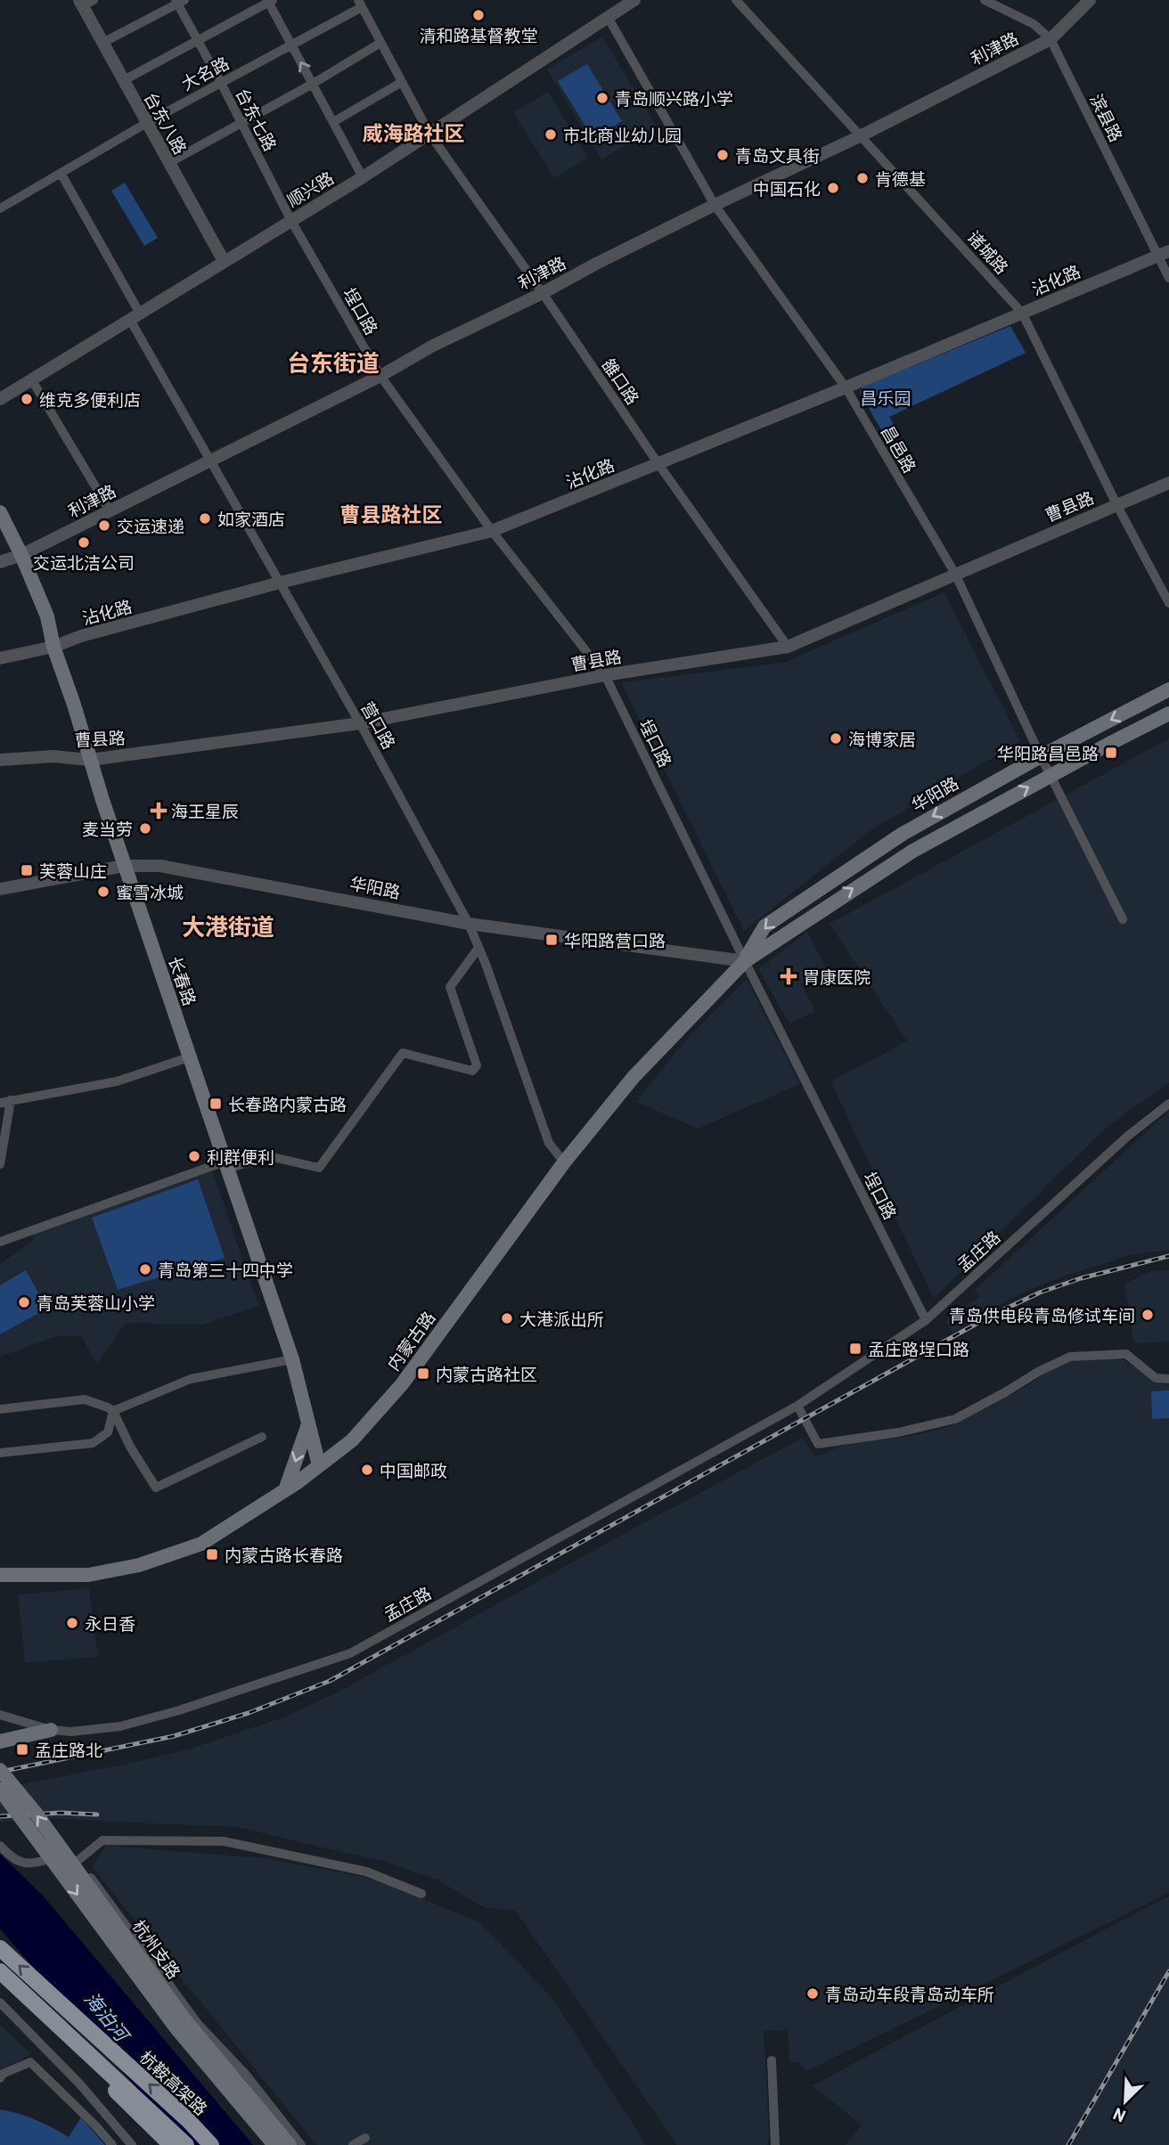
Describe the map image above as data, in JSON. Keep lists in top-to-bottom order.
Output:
{
  "streets": {
    "highway": ["杭鞍高架路"],
    "main road": [
      "华阳路",
      "长春路",
      "内蒙古路",
      "杭州支路"
    ],
    "street": [
      "利津路",
      "大名路",
      "滨县路",
      "台东七路",
      "台东八路",
      "顺兴路",
      "诸城路",
      "沾化路",
      "埕口路",
      "雒口路",
      "昌邑路",
      "曹县路",
      "营口路",
      "孟庄路"
    ]
  },
  "crossings": [
    ["利津路", "滨县路"],
    ["利津路", "诸城路"],
    ["利津路", "埕口路"],
    ["利津路", "雒口路"],
    ["利津路", "昌邑路"],
    ["利津路", "营口路"],
    ["利津路", "长春路"],
    ["大名路", "台东七路"],
    ["大名路", "台东八路"],
    ["大名路", "雒口路"],
    ["大名路", "营口路"],
    ["滨县路", "沾化路"],
    ["台东七路", "顺兴路"],
    ["台东七路", "埕口路"],
    ["台东八路", "顺兴路"],
    ["顺兴路", "埕口路"],
    ["顺兴路", "雒口路"],
    ["顺兴路", "昌邑路"],
    ["顺兴路", "营口路"],
    ["诸城路", "沾化路"],
    ["诸城路", "曹县路"],
    ["沾化路", "埕口路"],
    ["沾化路", "雒口路"],
    ["沾化路", "昌邑路"],
    ["沾化路", "营口路"],
    ["沾化路", "长春路"],
    ["埕口路", "曹县路"],
    ["埕口路", "华阳路"],
    ["埕口路", "孟庄路"],
    ["埕口路", "内蒙古路"],
    ["雒口路", "曹县路"],
    ["昌邑路", "曹县路"],
    ["昌邑路", "华阳路"],
    ["曹县路", "营口路"],
    ["曹县路", "长春路"],
    ["营口路", "华阳路"],
    ["营口路", "内蒙古路"],
    ["华阳路", "长春路"],
    ["华阳路", "内蒙古路"],
    ["长春路", "内蒙古路"]
  ],
  "districts": [
    "威海路社区",
    "台东街道",
    "曹县路社区",
    "大港街道"
  ],
  "water": ["海泊河"],
  "parks": ["昌乐园"],
  "places": {
    "other": [
      "清和路基督教堂",
      "青岛顺兴路小学",
      "市北商业幼儿园",
      "青岛文具街",
      "肯德基",
      "中国石化",
      "维克多便利店",
      "如家酒店",
      "交运速递",
      "交运北洁公司",
      "海博家居",
      "麦当劳",
      "蜜雪冰城",
      "利群便利",
      "青岛第三十四中学",
      "青岛芙蓉山小学",
      "青岛供电段青岛修试车间",
      "大港派出所",
      "中国邮政",
      "永日香",
      "青岛动车段青岛动车所"
    ],
    "transit": [
      "华阳路昌邑路",
      "芙蓉山庄",
      "华阳路营口路",
      "长春路内蒙古路",
      "孟庄路埕口路",
      "内蒙古路社区",
      "内蒙古路长春路",
      "孟庄路北"
    ],
    "health": ["海王星辰", "胃康医院"]
  },
  "north": "bottom left"
}
